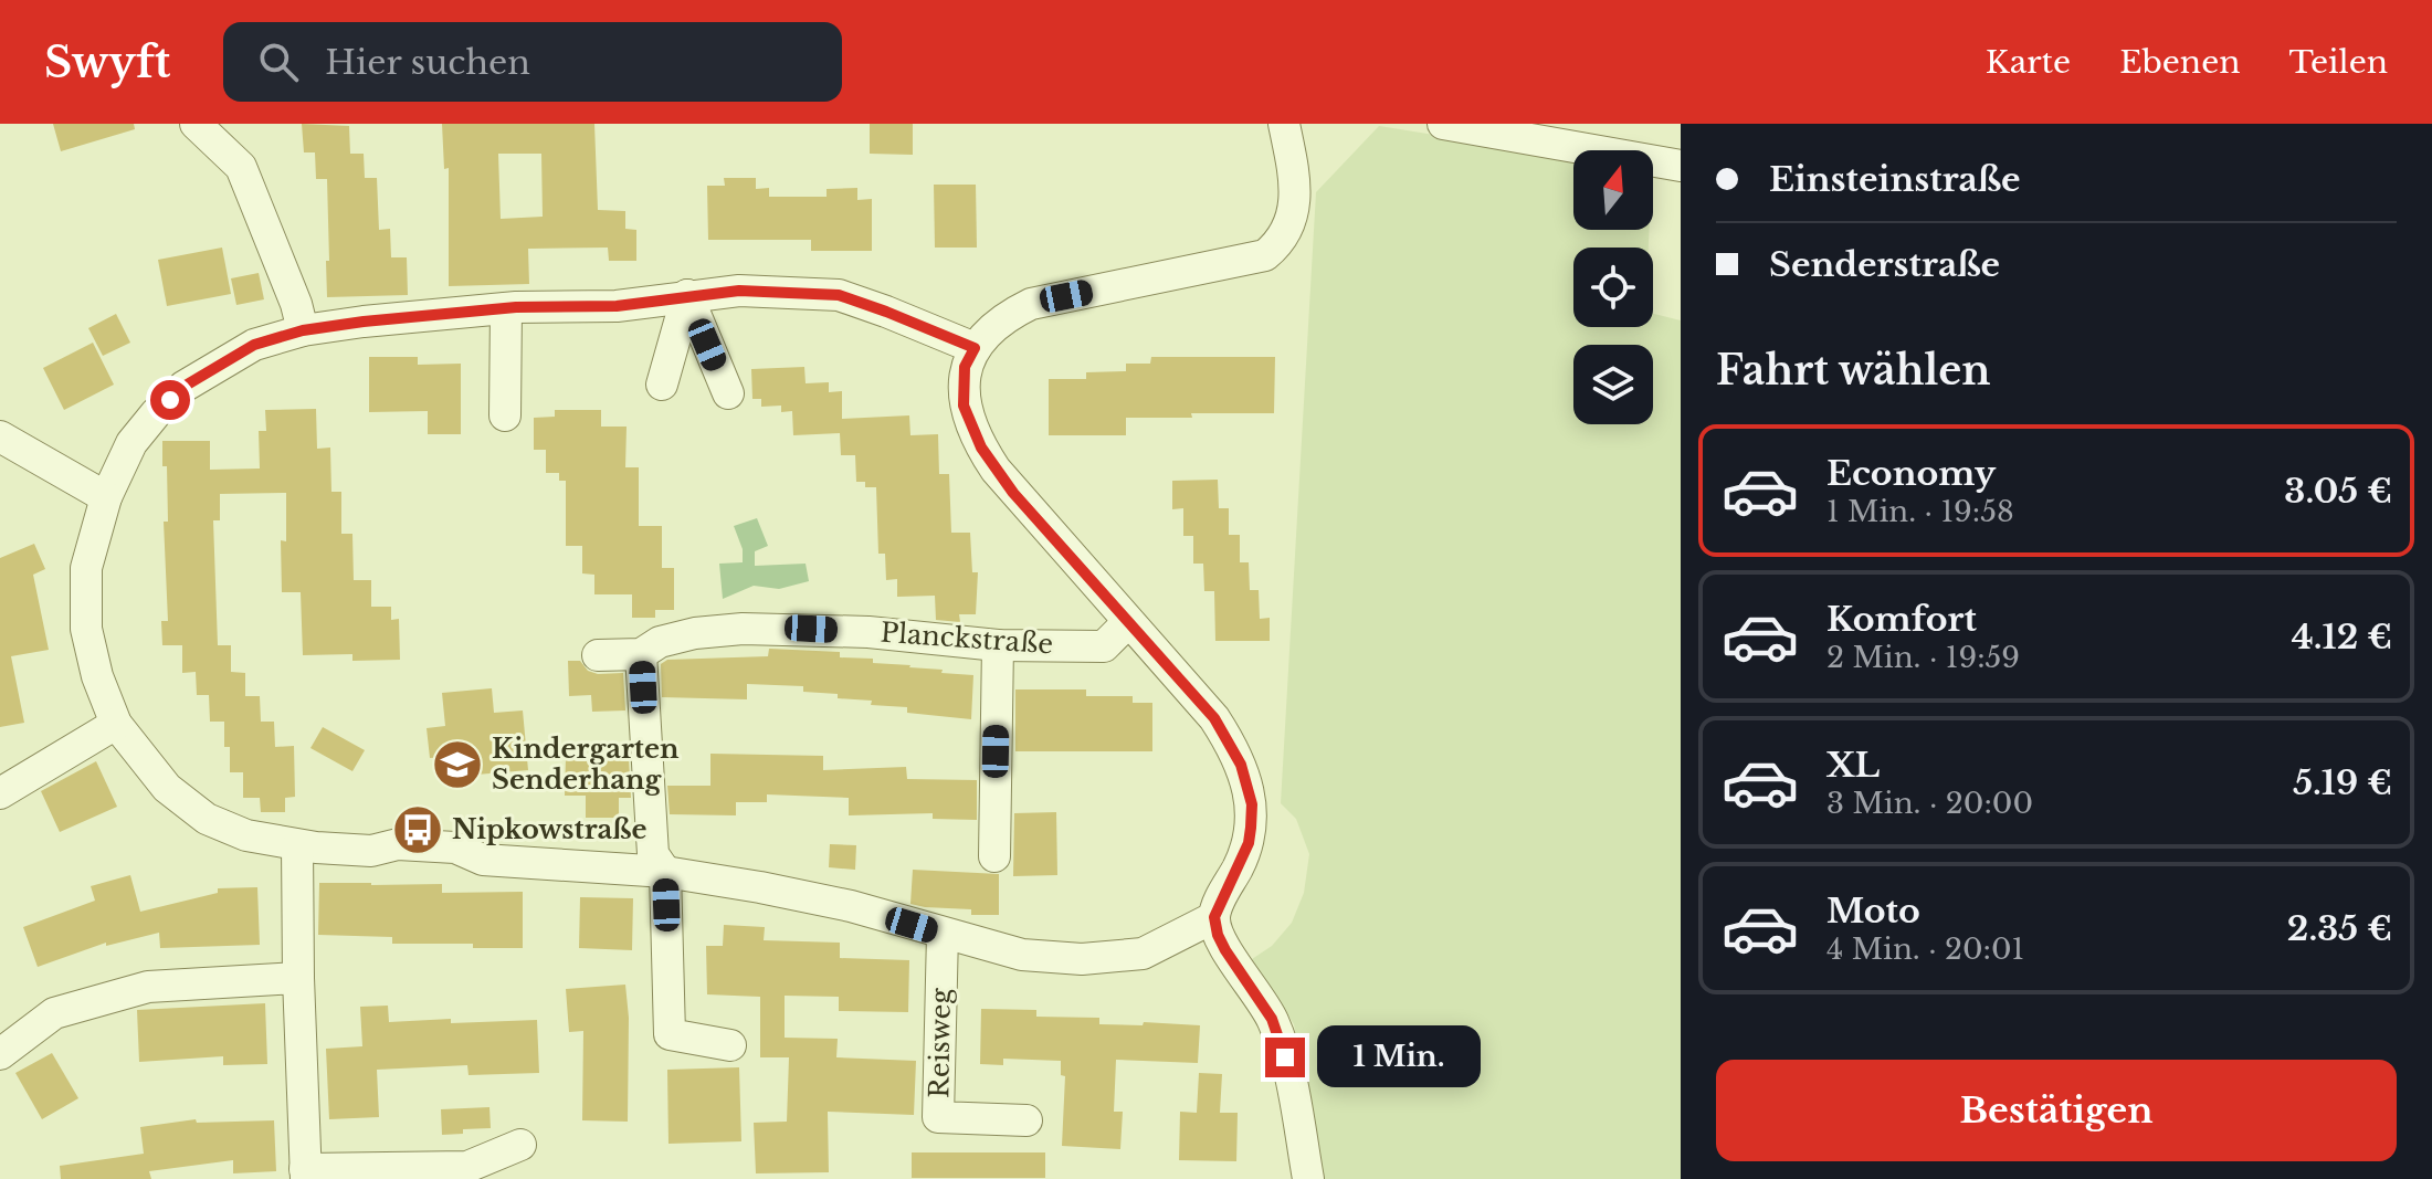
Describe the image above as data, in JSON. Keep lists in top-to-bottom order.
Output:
{
  "streets": {
    "street": ["Planckstraße", "Reisweg"]
  },
  "places": {
    "school or university": ["Kindergarten Senderhang"],
    "bus stop": ["Nipkowstraße"]
  },
  "north": "top",
  "page": {
    "header": "Swyft",
    "search": "Hier suchen",
    "nav": ["Karte", "Ebenen", "Teilen"],
    "banner": ["Einsteinstraße", "Senderstraße"],
    "heading": "Fahrt wählen",
    "list": [
      {
        "name": "Economy",
        "note": "1 Min. · 19:58",
        "value": "3.05 €"
      },
      {
        "name": "Komfort",
        "note": "2 Min. · 19:59",
        "value": "4.12 €"
      },
      {
        "name": "XL",
        "note": "3 Min. · 20:00",
        "value": "5.19 €"
      },
      {
        "name": "Moto",
        "note": "4 Min. · 20:01",
        "value": "2.35 €"
      }
    ],
    "bubble": "1 Min.",
    "buttons": "Bestätigen"
  }
}
